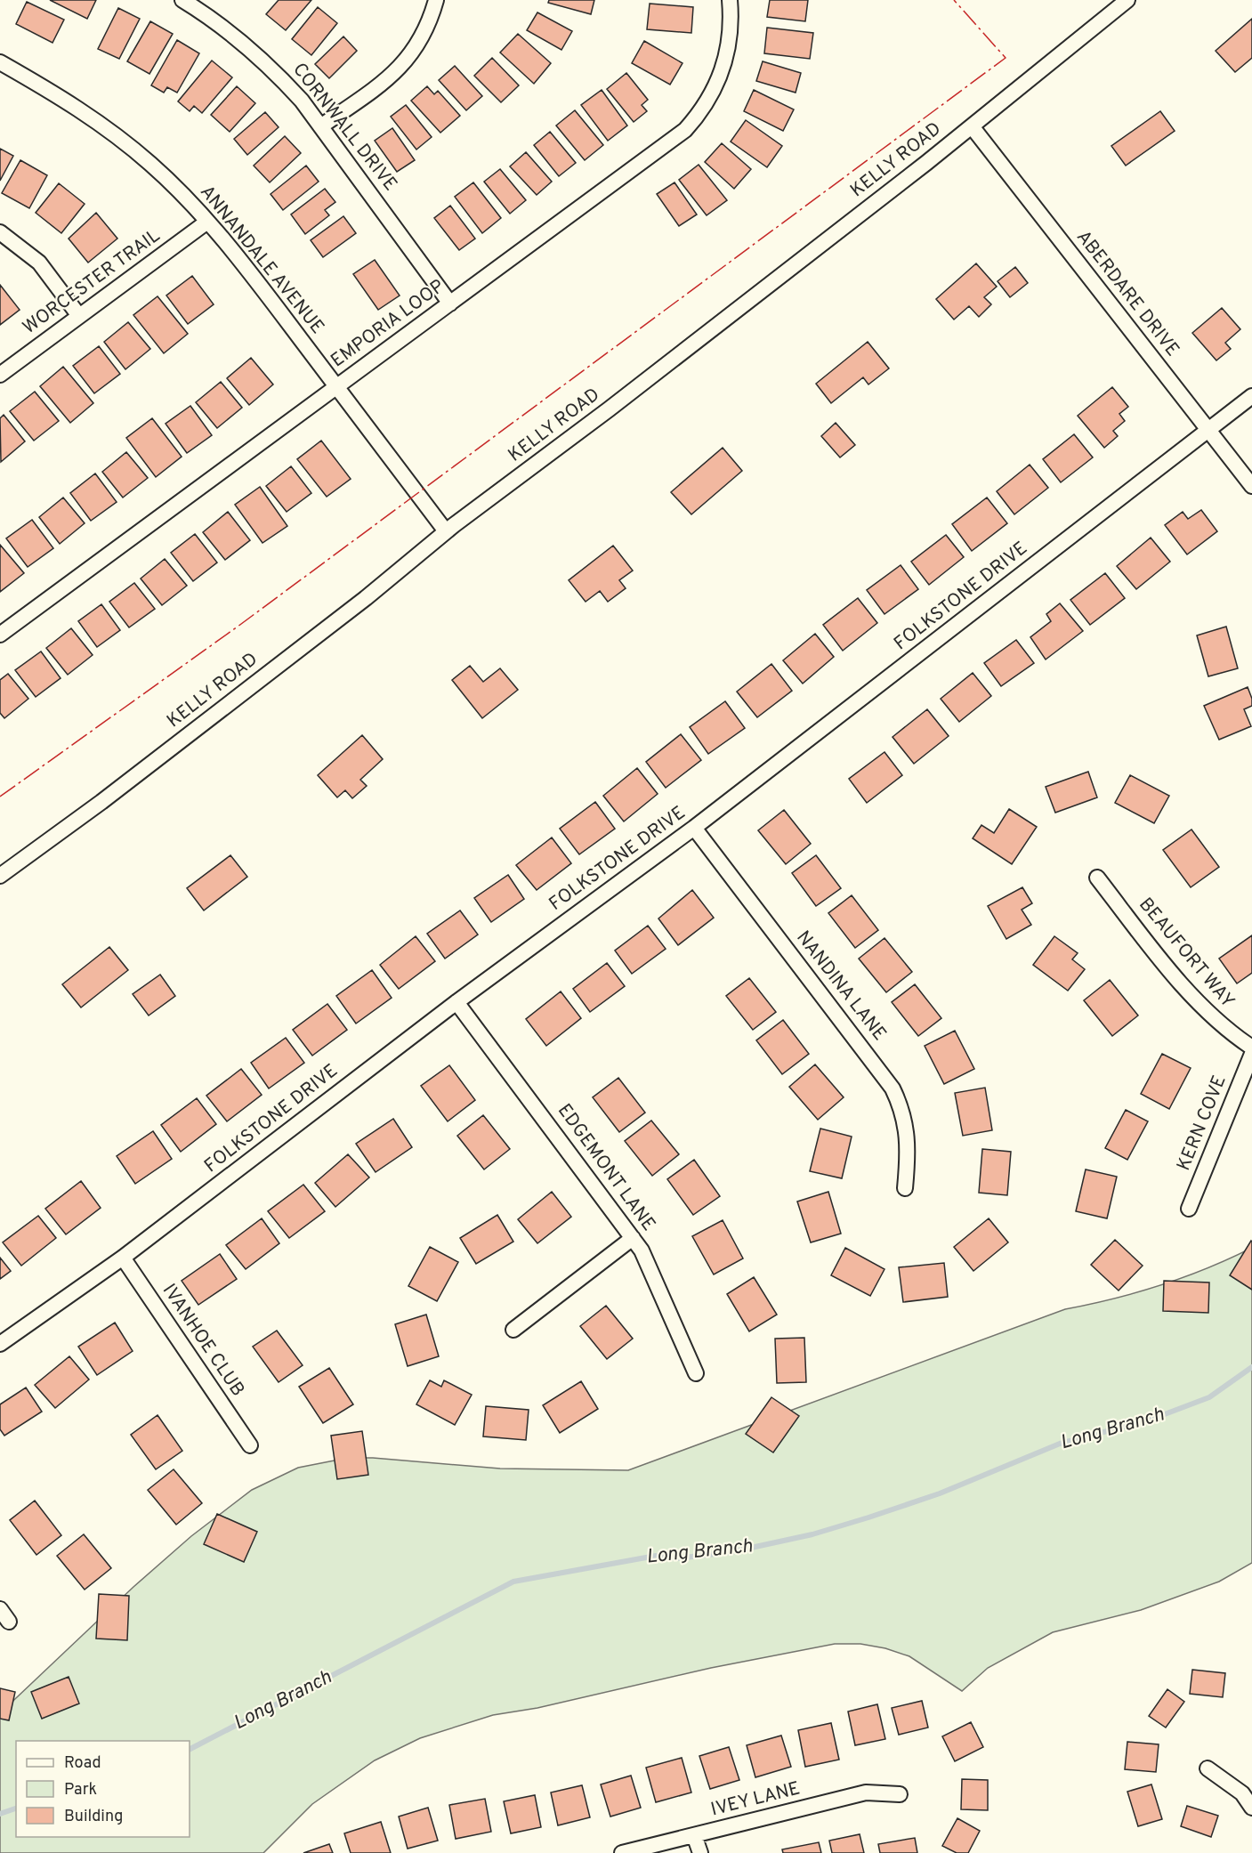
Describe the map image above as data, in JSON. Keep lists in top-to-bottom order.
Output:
{
  "streets": {
    "street": [
      "CORNWALL DRIVE",
      "KELLY ROAD",
      "ANNANDALE AVENUE",
      "WORCESTER TRAIL",
      "ABERDARE DRIVE",
      "EMPORIA LOOP",
      "FOLKSTONE DRIVE",
      "BEAUFORT WAY",
      "NANDINA LANE",
      "KERN COVE",
      "EDGEMONT LANE",
      "IVANHOE CLUB",
      "IVEY LANE"
    ]
  },
  "crossings": [
    ["CORNWALL DRIVE", "EMPORIA LOOP"],
    ["KELLY ROAD", "ANNANDALE AVENUE"],
    ["KELLY ROAD", "ABERDARE DRIVE"],
    ["ANNANDALE AVENUE", "WORCESTER TRAIL"],
    ["ANNANDALE AVENUE", "EMPORIA LOOP"],
    ["ABERDARE DRIVE", "FOLKSTONE DRIVE"],
    ["FOLKSTONE DRIVE", "NANDINA LANE"],
    ["FOLKSTONE DRIVE", "EDGEMONT LANE"],
    ["FOLKSTONE DRIVE", "IVANHOE CLUB"]
  ],
  "water": ["Long Branch"],
  "legend": ["Road", "Park", "Building"]
}
